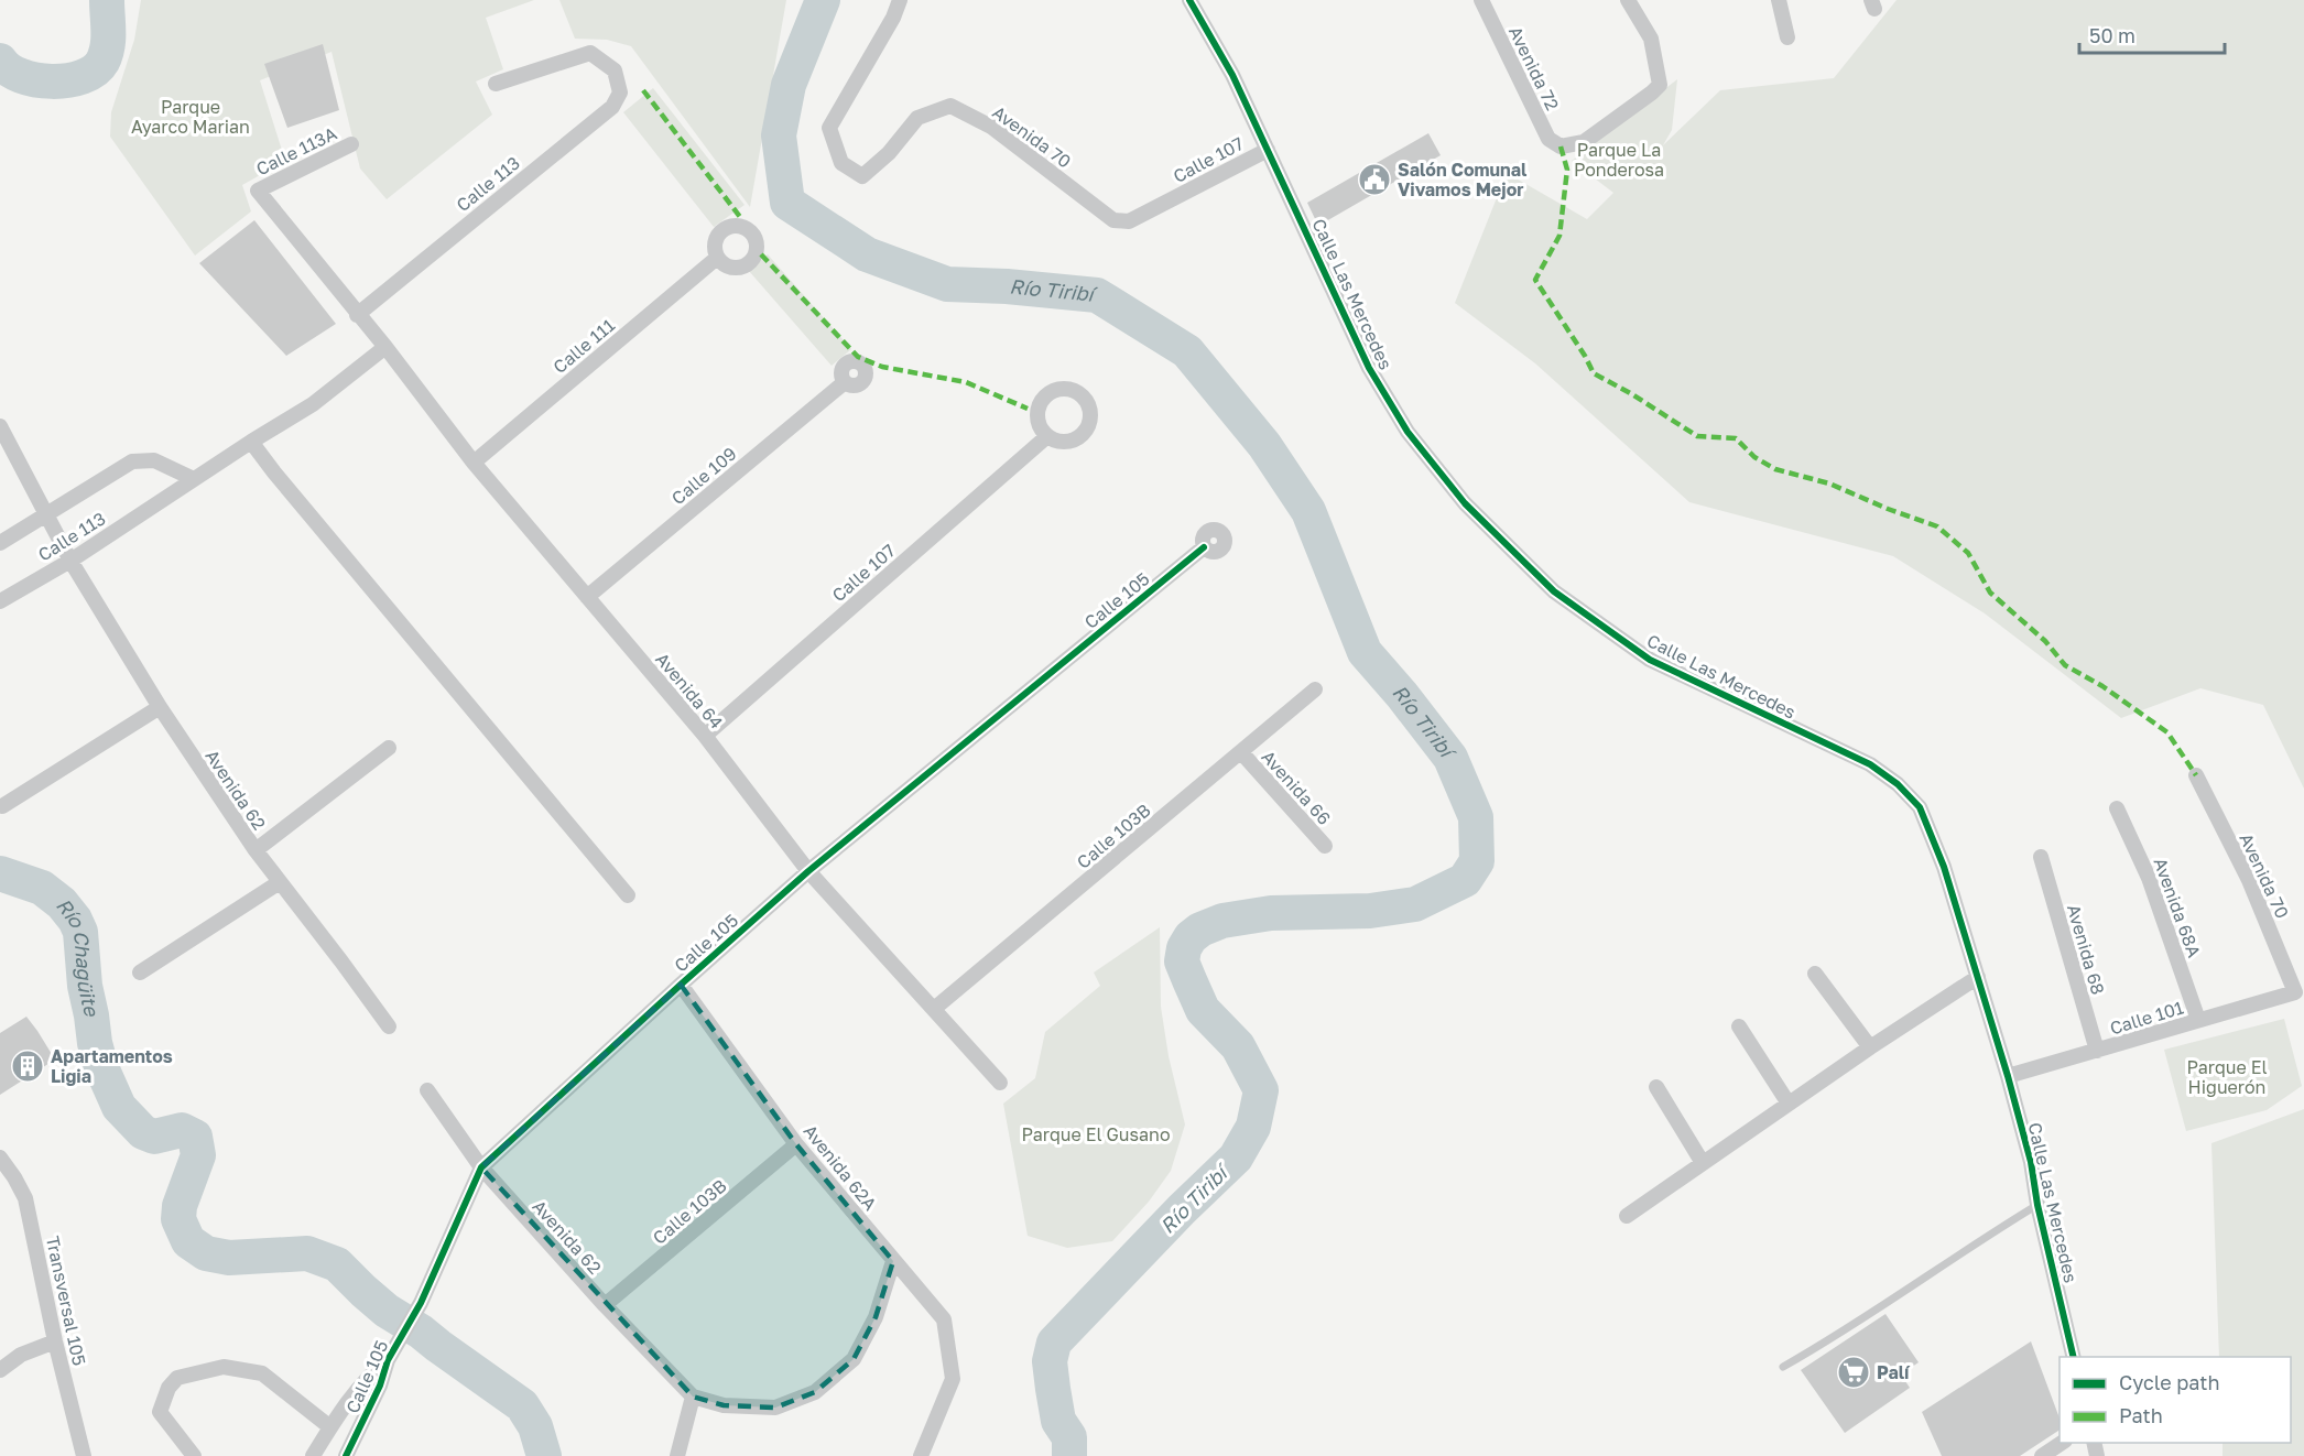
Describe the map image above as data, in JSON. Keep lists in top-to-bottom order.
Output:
{
  "streets": {
    "street": [
      "Avenida 72",
      "Avenida 70",
      "Calle 113A",
      "Calle 107",
      "Calle 113",
      "Calle Las Mercedes",
      "Calle 111",
      "Calle 109",
      "Calle 105",
      "Avenida 64",
      "Avenida 66",
      "Avenida 62",
      "Calle 103B",
      "Avenida 68A",
      "Avenida 68",
      "Calle 101",
      "Avenida 62A",
      "Transversal 105"
    ]
  },
  "crossings": [
    ["Avenida 70", "Calle 107"],
    ["Avenida 70", "Calle 101"],
    ["Calle 113A", "Avenida 64"],
    ["Calle 107", "Calle Las Mercedes"],
    ["Calle 107", "Avenida 64"],
    ["Calle 113", "Avenida 64"],
    ["Calle 113", "Avenida 62"],
    ["Calle Las Mercedes", "Calle 101"],
    ["Calle 111", "Avenida 64"],
    ["Calle 109", "Avenida 64"],
    ["Calle 105", "Avenida 64"],
    ["Calle 105", "Avenida 62"],
    ["Calle 105", "Avenida 62A"],
    ["Avenida 64", "Calle 103B"],
    ["Avenida 66", "Calle 103B"],
    ["Avenida 62", "Calle 103B"],
    ["Calle 103B", "Avenida 62A"],
    ["Avenida 68A", "Calle 101"],
    ["Avenida 68", "Calle 101"]
  ],
  "water": ["Río Tiribí", "Río Chagüite"],
  "parks": [
    "Parque Ayarco Marian",
    "Parque La Ponderosa",
    "Parque El Higuerón",
    "Parque El Gusano"
  ],
  "places": {
    "public building": ["Salón Comunal Vivamos Mejor"],
    "building": ["Apartamentos Ligia"],
    "supermarket": ["Palí"]
  },
  "legend": ["Cycle path", "Path"],
  "scale_bar": "50 m"
}
